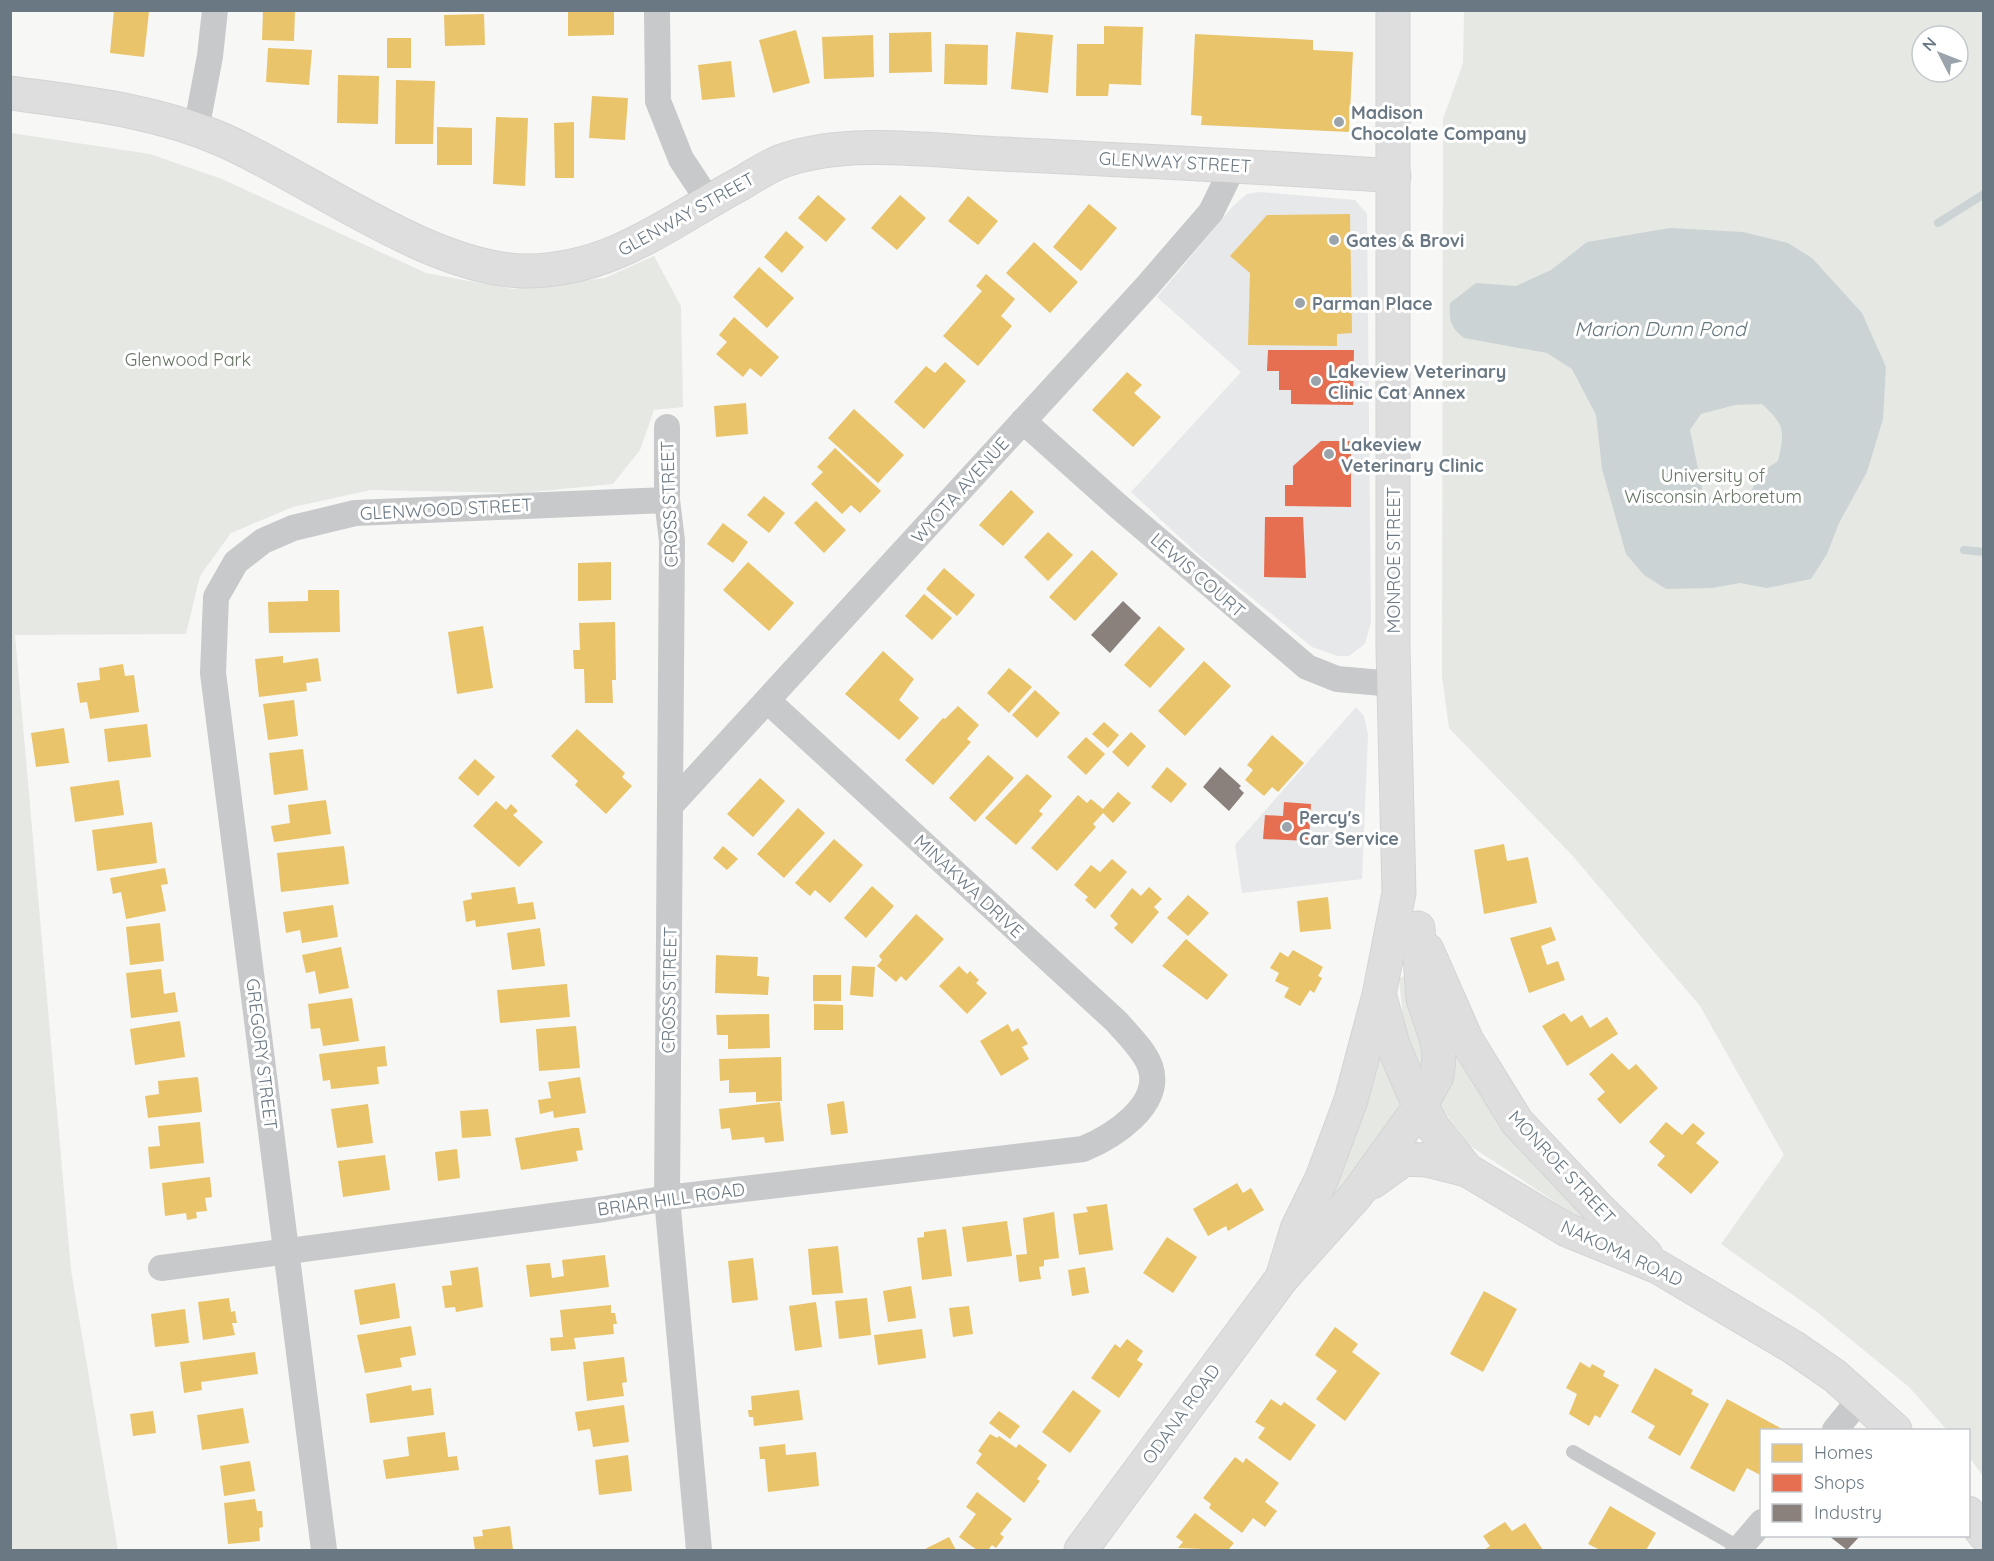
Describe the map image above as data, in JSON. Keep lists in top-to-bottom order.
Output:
{
  "streets": {
    "street": [
      "GLENWAY STREET",
      "WYOTA AVENUE",
      "CROSS STREET",
      "GLENWOOD STREET",
      "MONROE STREET",
      "LEWIS COURT",
      "MINAKWA DRIVE",
      "GREGORY STREET",
      "BRIAR HILL ROAD",
      "NAKOMA ROAD",
      "ODANA ROAD"
    ]
  },
  "crossings": [
    ["GLENWAY STREET", "WYOTA AVENUE"],
    ["GLENWAY STREET", "MONROE STREET"],
    ["WYOTA AVENUE", "CROSS STREET"],
    ["WYOTA AVENUE", "LEWIS COURT"],
    ["WYOTA AVENUE", "MINAKWA DRIVE"],
    ["CROSS STREET", "GLENWOOD STREET"],
    ["CROSS STREET", "BRIAR HILL ROAD"],
    ["GLENWOOD STREET", "GREGORY STREET"],
    ["MONROE STREET", "LEWIS COURT"],
    ["MONROE STREET", "NAKOMA ROAD"],
    ["MONROE STREET", "ODANA ROAD"],
    ["MINAKWA DRIVE", "BRIAR HILL ROAD"],
    ["GREGORY STREET", "BRIAR HILL ROAD"],
    ["NAKOMA ROAD", "ODANA ROAD"]
  ],
  "water": ["Marion Dunn Pond"],
  "parks": ["Glenwood Park", "University of Wisconsin Arboretum"],
  "places": [
    "Madison Chocolate Company",
    "Gates & Brovi",
    "Parman Place",
    "Lakeview Veterinary Clinic Cat Annex",
    "Lakeview Veterinary Clinic",
    "Percy's Car Service"
  ],
  "legend": ["Homes", "Shops", "Industry"],
  "north": "top left"
}
